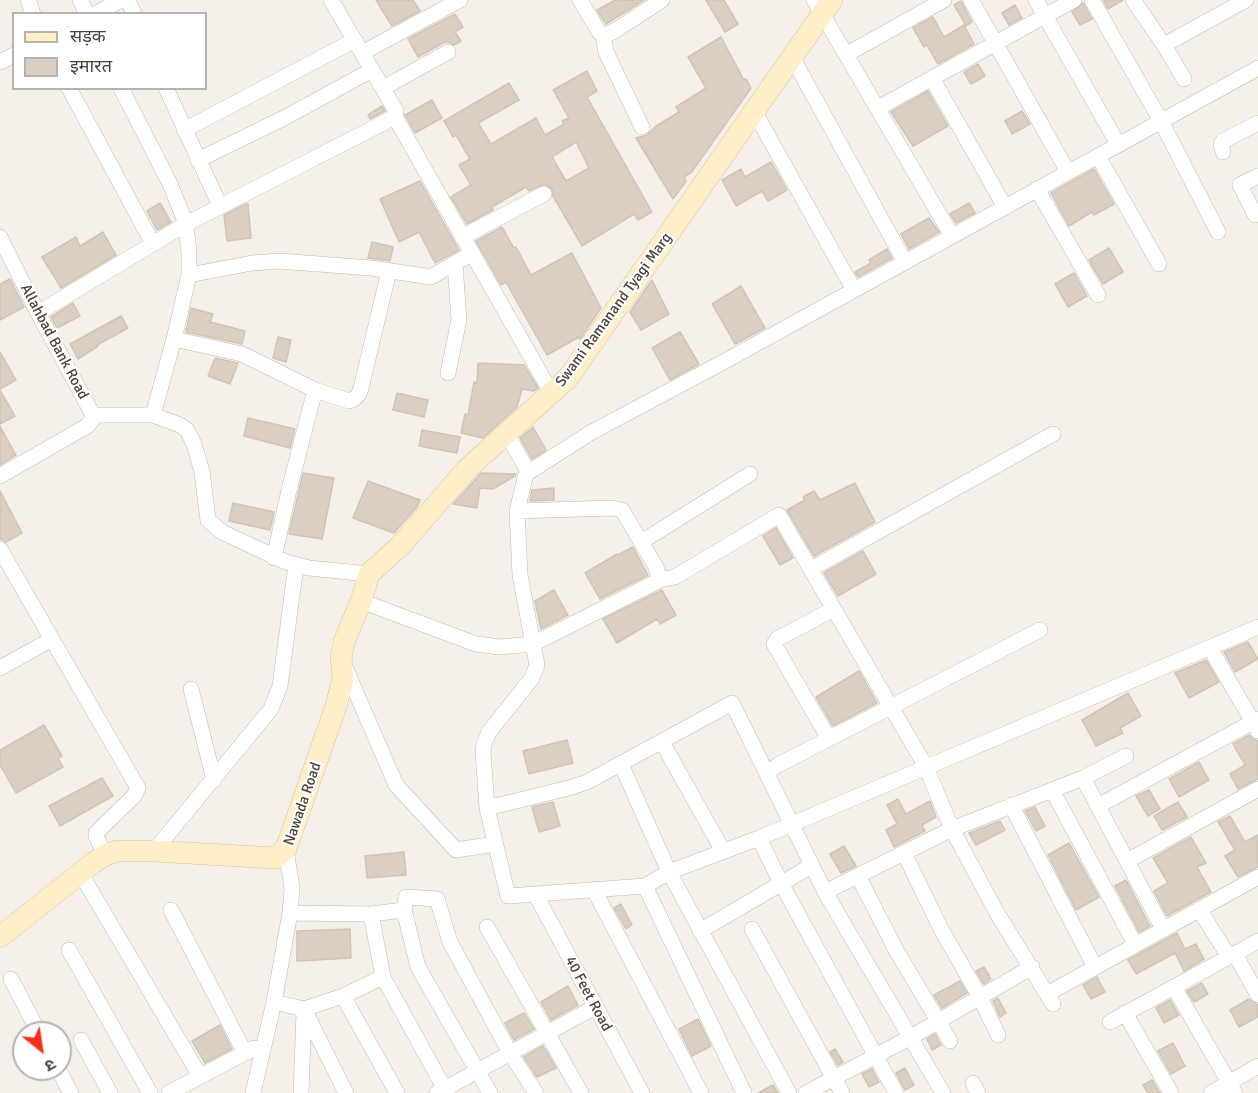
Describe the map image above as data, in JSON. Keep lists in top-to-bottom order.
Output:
{
  "streets": {
    "street": [
      "Swami Ramanand Tyagi Marg",
      "Allahbad Bank Road",
      "Nawada Road",
      "40 Feet Road"
    ]
  },
  "legend": ["सड़क", "इमारत"],
  "north": "bottom right"
}
